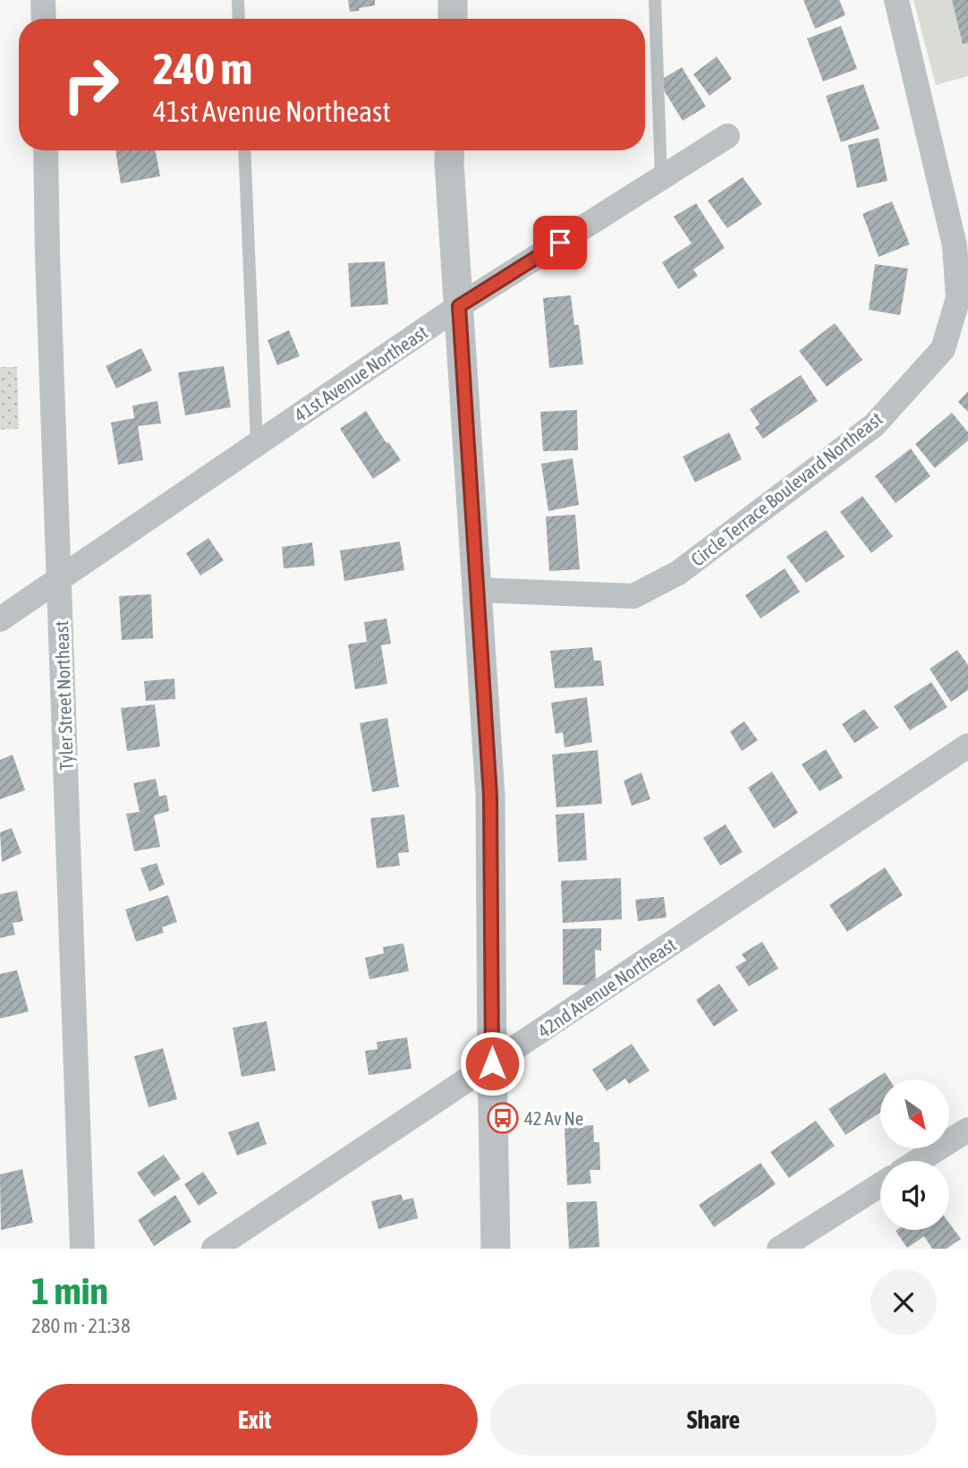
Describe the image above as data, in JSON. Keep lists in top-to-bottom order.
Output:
{
  "streets": {
    "street": [
      "41st Avenue Northeast",
      "Circle Terrace Boulevard Northeast",
      "Tyler Street Northeast",
      "42nd Avenue Northeast"
    ]
  },
  "crossings": [
    ["41st Avenue Northeast", "Tyler Street Northeast"]
  ],
  "places": {
    "bus stop": ["42 Av Ne"]
  },
  "north": "bottom right",
  "page": {
    "turn": ["240 m", "41st Avenue Northeast"],
    "heading": ["1 min", "280 m · 21:38"],
    "buttons": ["Exit", "Share"]
  }
}
